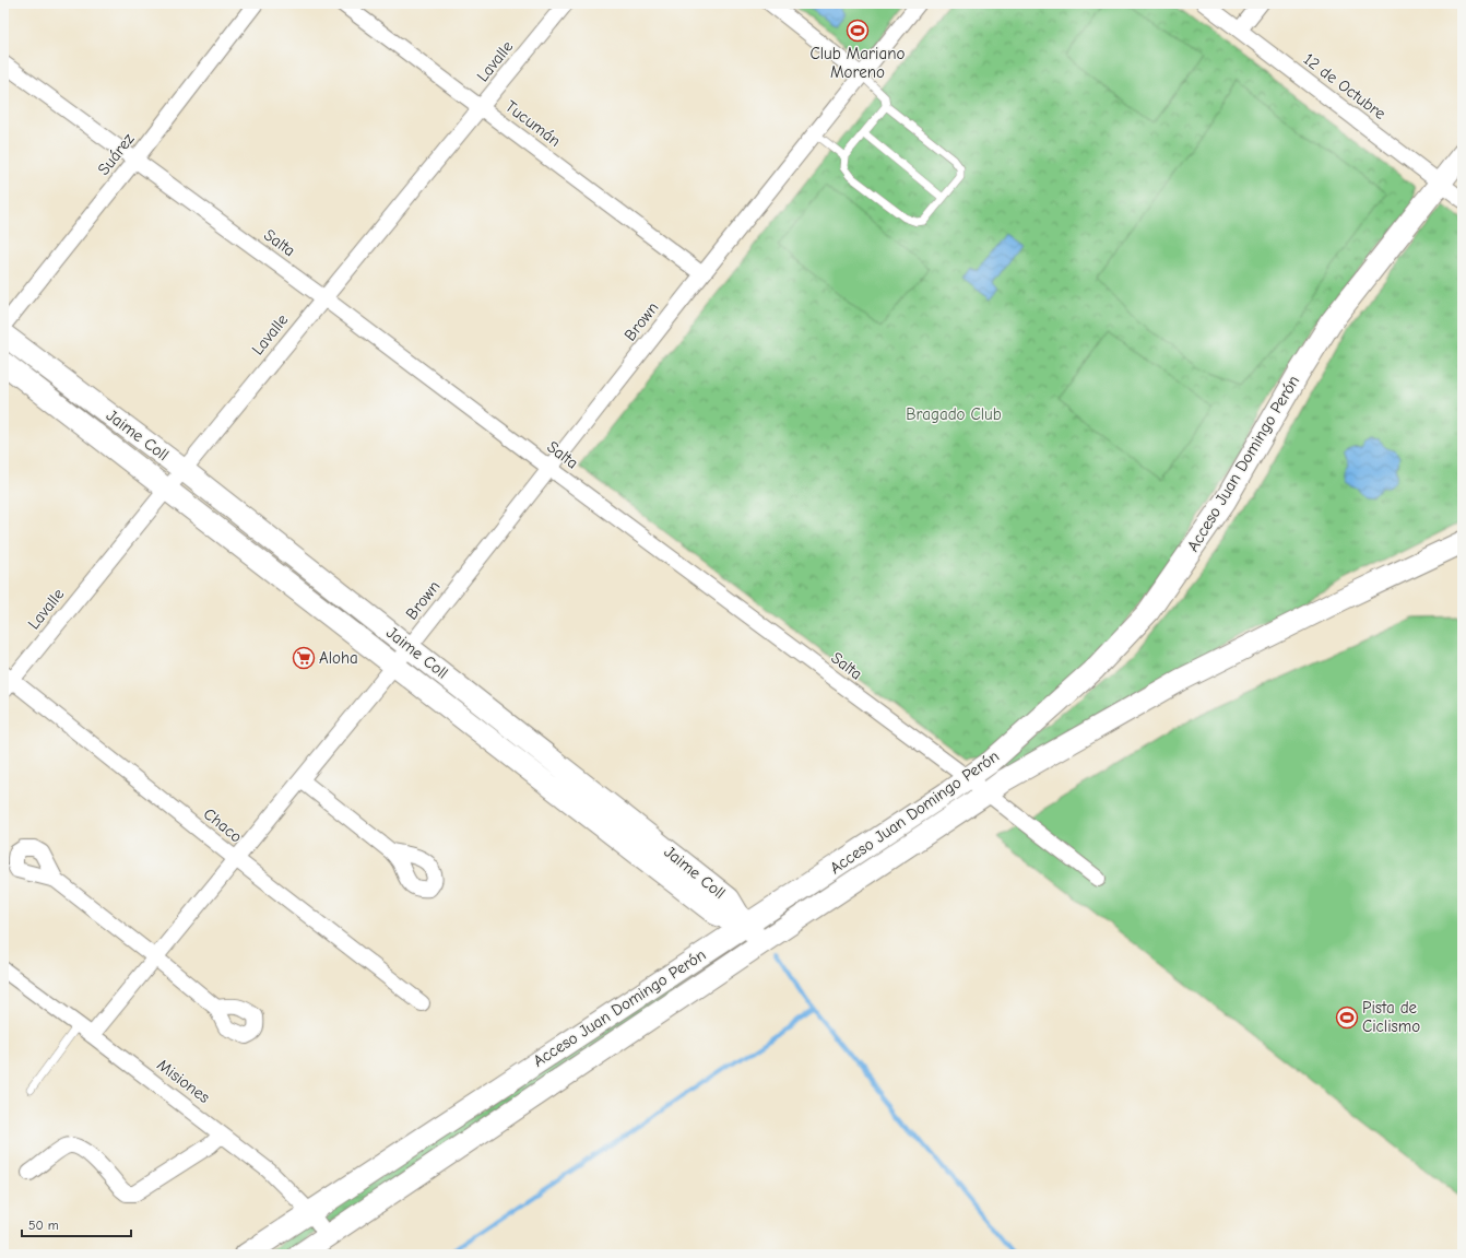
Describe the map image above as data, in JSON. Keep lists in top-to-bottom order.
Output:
{
  "streets": {
    "main road": ["Jaime Coll", "Acceso Juan Domingo Perón"],
    "street": [
      "Lavalle",
      "12 de Octubre",
      "Tucumán",
      "Suárez",
      "Salta",
      "Brown",
      "Chaco",
      "Misiones"
    ]
  },
  "crossings": [
    ["Lavalle", "Tucumán"],
    ["Lavalle", "Salta"],
    ["Lavalle", "Jaime Coll"],
    ["Lavalle", "Chaco"],
    ["12 de Octubre", "Acceso Juan Domingo Perón"],
    ["Tucumán", "Brown"],
    ["Suárez", "Salta"],
    ["Salta", "Brown"],
    ["Salta", "Acceso Juan Domingo Perón"],
    ["Brown", "Jaime Coll"],
    ["Brown", "Chaco"],
    ["Brown", "Misiones"],
    ["Jaime Coll", "Acceso Juan Domingo Perón"],
    ["Acceso Juan Domingo Perón", "Misiones"]
  ],
  "parks": ["Bragado Club"],
  "places": {
    "sports": ["Club Mariano Moreno", "Pista de Ciclismo"],
    "supermarket": ["Aloha"]
  },
  "scale_bar": "50 m"
}
